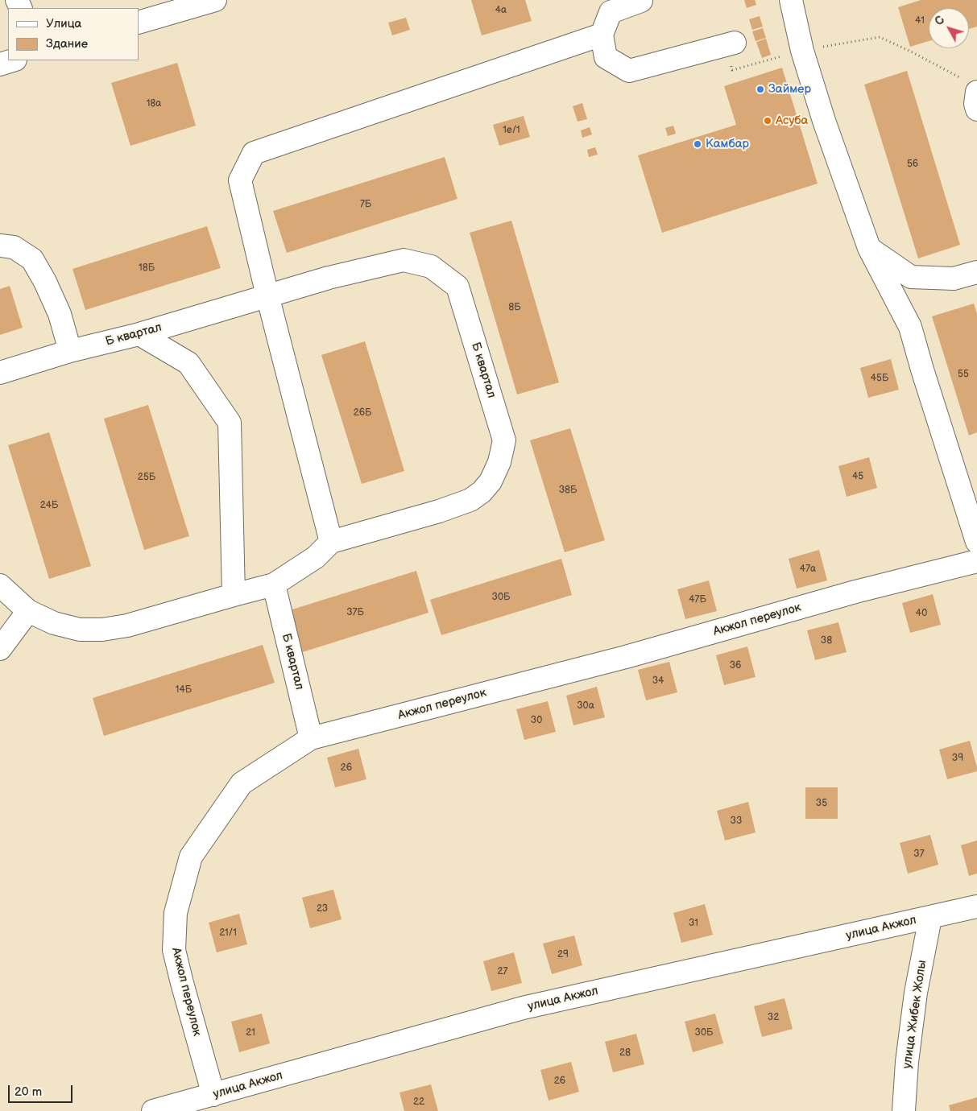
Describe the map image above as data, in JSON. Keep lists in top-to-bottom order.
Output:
{
  "streets": {
    "street": [
      "Б квартал",
      "Акжол переулок",
      "улица Акжол",
      "улица Жибек Жолы"
    ]
  },
  "crossings": [
    ["Б квартал", "Акжол переулок"],
    ["Акжол переулок", "улица Акжол"],
    ["улица Акжол", "улица Жибек Жолы"]
  ],
  "places": ["Займер", "Асуба", "Камбар"],
  "house_numbers": [
    "4а",
    "41",
    "18а",
    "1е/1",
    "56",
    "7Б",
    "18Б",
    "8Б",
    "55",
    "45Б",
    "26Б",
    "45",
    "25Б",
    "38Б",
    "24Б",
    "47а",
    "30Б",
    "47Б",
    "37Б",
    "40",
    "38",
    "36",
    "34",
    "14Б",
    "30а",
    "30",
    "39",
    "26",
    "35",
    "33",
    "37",
    "23",
    "31",
    "21/1",
    "29",
    "27",
    "32",
    "21",
    "30Б",
    "28",
    "26",
    "22"
  ],
  "legend": ["Улица", "Здание"],
  "scale_bar": "20 m",
  "north": "top left"
}
